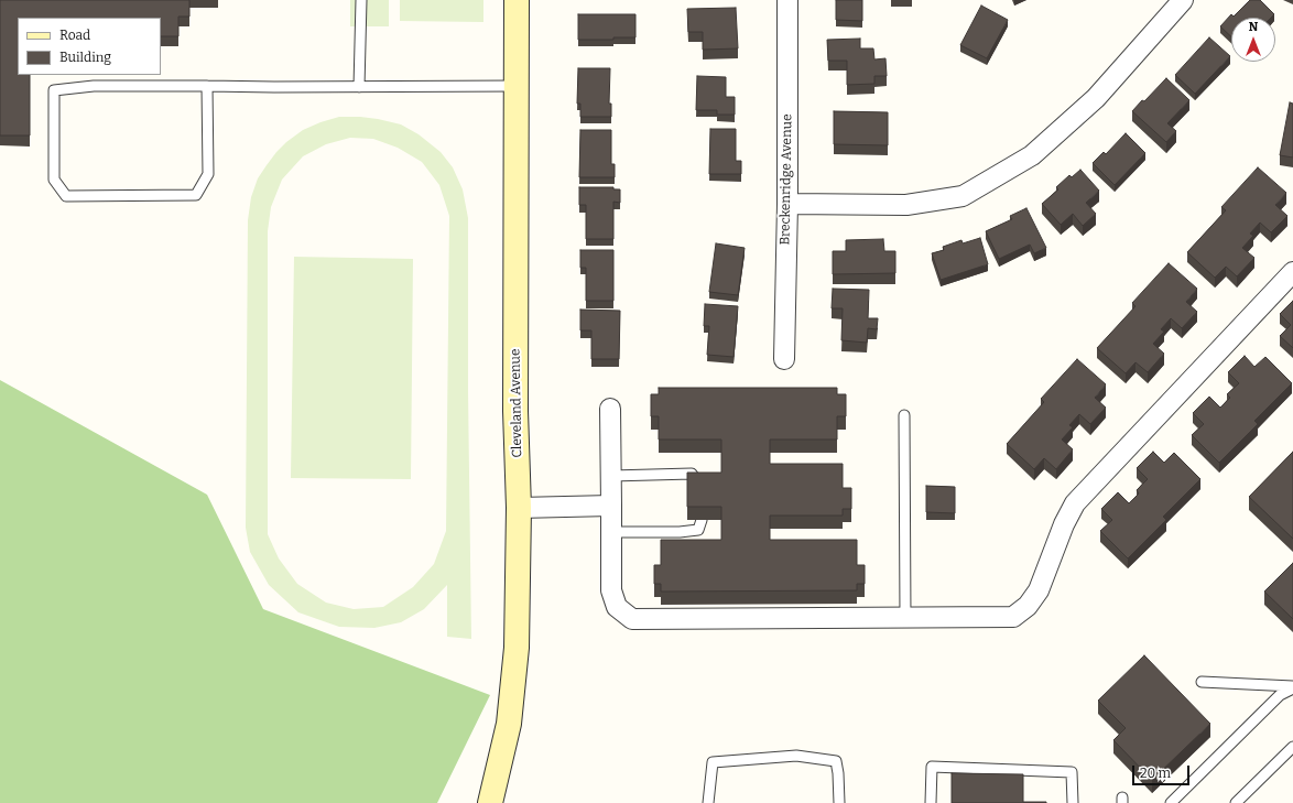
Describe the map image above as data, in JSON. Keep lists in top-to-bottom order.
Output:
{
  "streets": {
    "street": ["Breckenridge Avenue", "Cleveland Avenue"]
  },
  "legend": ["Road", "Building"],
  "scale_bar": "20 m",
  "north": "top"
}
